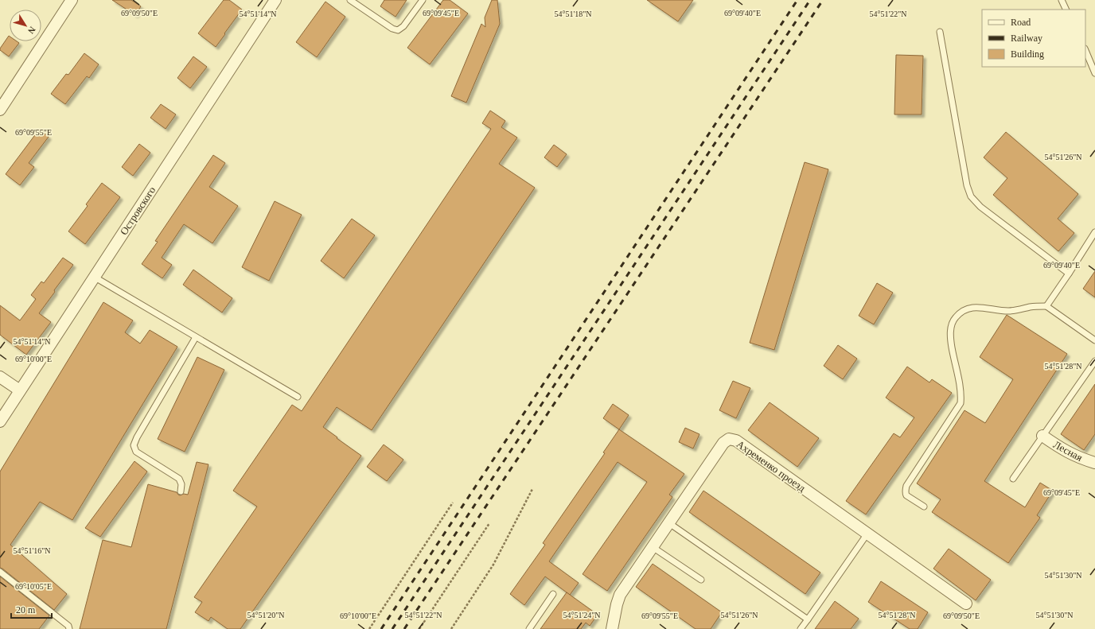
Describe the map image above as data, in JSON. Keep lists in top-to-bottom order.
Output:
{
  "streets": {
    "street": ["Островского", "Лесная", "Ахременко проезд"]
  },
  "legend": ["Road", "Railway", "Building"],
  "scale_bar": "20 m",
  "north": "bottom right",
  "coordinates": [
    "69°09'50\"E",
    "69°09'40\"E",
    "69°09'45\"E",
    "54°51'14\"N",
    "54°51'18\"N",
    "54°51'22\"N",
    "69°09'55\"E",
    "54°51'26\"N",
    "69°10'00\"E",
    "54°51'28\"N",
    "54°51'16\"N",
    "54°51'30\"N",
    "69°10'05\"E",
    "54°51'20\"N",
    "54°51'24\"N"
  ]
}
